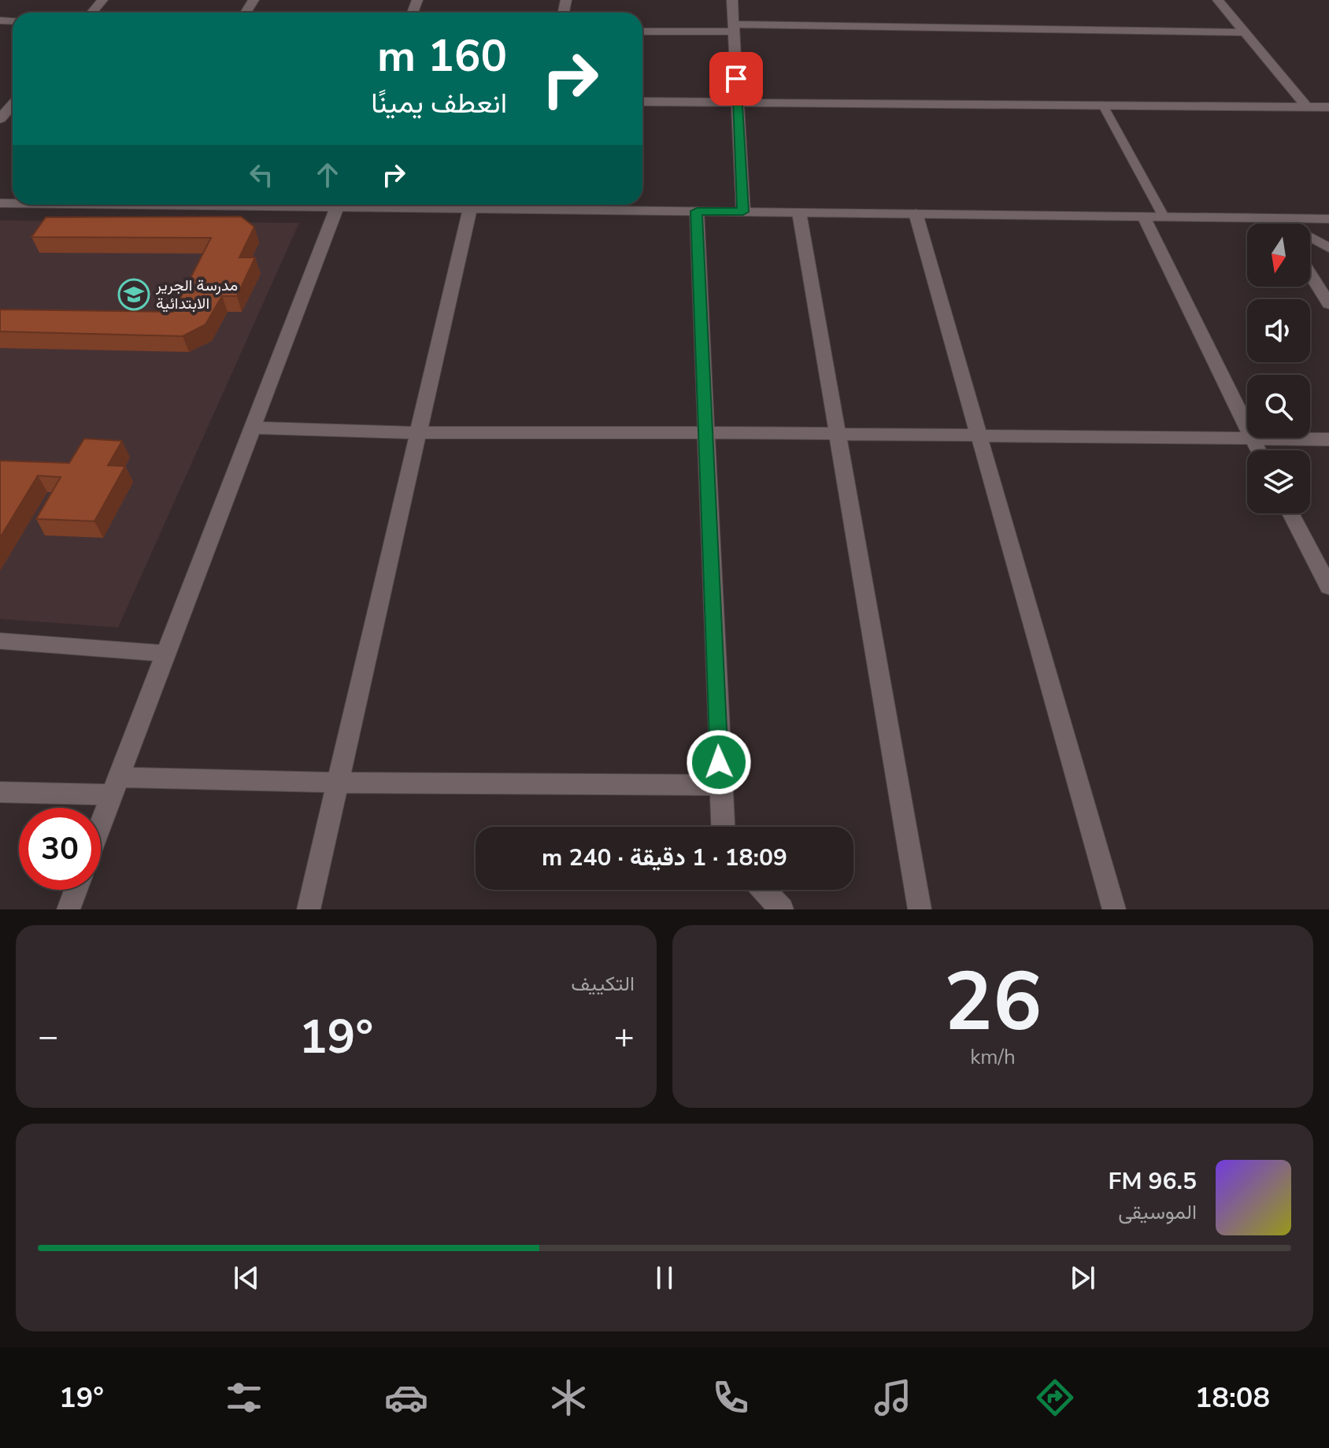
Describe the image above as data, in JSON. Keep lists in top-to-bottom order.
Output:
{
  "places": {
    "school or university": ["مدرسة الجرير الابتدائية"]
  },
  "north": "bottom",
  "page": {
    "turn": ["160 m", "انعطف يمينًا"],
    "limit": "30",
    "trip": "18:09 · 1 دقيقة · 240 m",
    "tile": [
      ["26", "km/h"],
      "التكييف"
    ],
    "heat": ["−", "19°", "+"],
    "song": ["96.5 FM", "الموسيقى"],
    "tabs": ["18:08", "19°"]
  }
}
